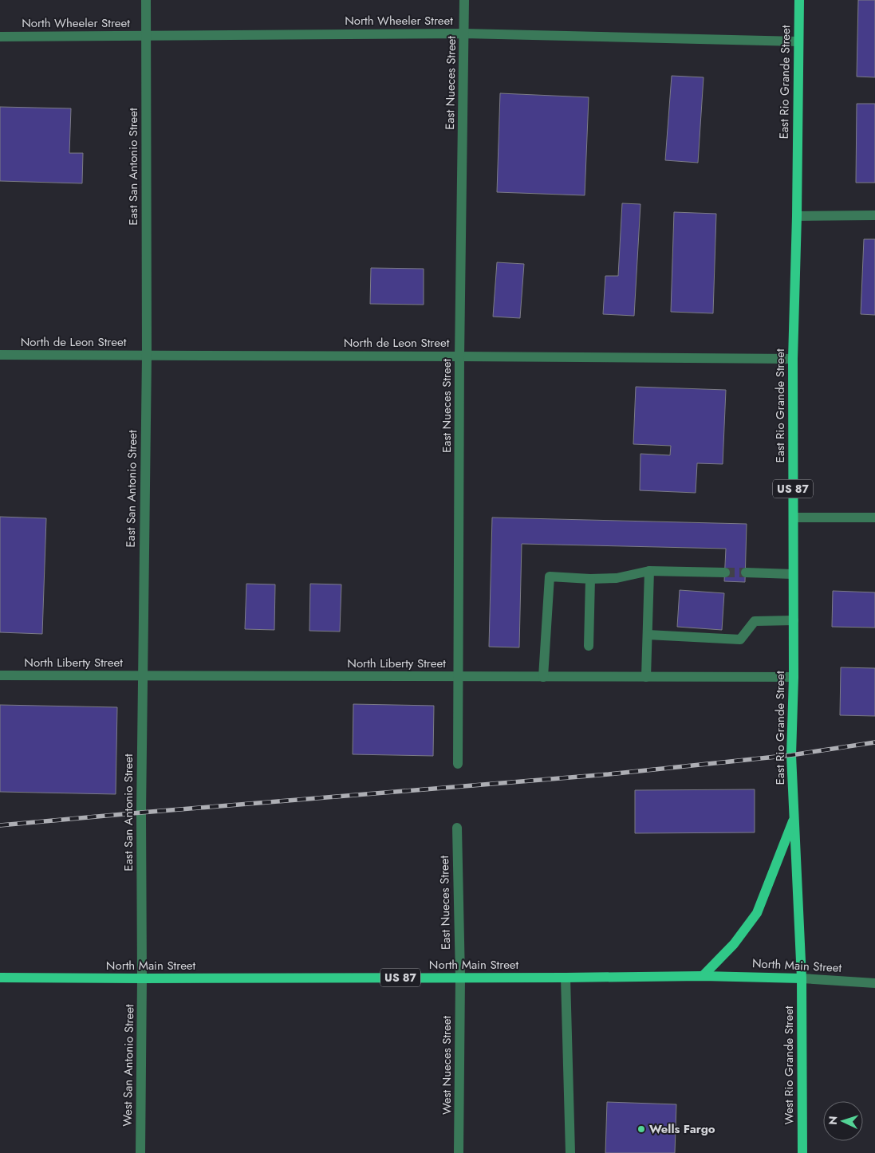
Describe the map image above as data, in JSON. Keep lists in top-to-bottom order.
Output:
{
  "streets": {
    "main road": [
      "East Rio Grande Street",
      "US 87",
      "North Main Street",
      "West Rio Grande Street"
    ],
    "street": [
      "North Wheeler Street",
      "East Nueces Street",
      "East San Antonio Street",
      "North de Leon Street",
      "North Liberty Street",
      "West San Antonio Street",
      "West Nueces Street"
    ]
  },
  "crossings": [
    ["North Wheeler Street", "East Rio Grande Street"],
    ["North Wheeler Street", "East Nueces Street"],
    ["North Wheeler Street", "East San Antonio Street"],
    ["East Rio Grande Street", "North de Leon Street"],
    ["East Rio Grande Street", "North Liberty Street"],
    ["East Rio Grande Street", "North Main Street"],
    ["East Rio Grande Street", "West Rio Grande Street"],
    ["East Nueces Street", "North de Leon Street"],
    ["East Nueces Street", "North Liberty Street"],
    ["East Nueces Street", "North Main Street"],
    ["East Nueces Street", "West Nueces Street"],
    ["East San Antonio Street", "North de Leon Street"],
    ["East San Antonio Street", "North Liberty Street"],
    ["East San Antonio Street", "North Main Street"],
    ["East San Antonio Street", "West San Antonio Street"],
    ["North Main Street", "West San Antonio Street"],
    ["North Main Street", "West Nueces Street"],
    ["North Main Street", "West Rio Grande Street"]
  ],
  "places": ["Wells Fargo"],
  "north": "left"
}
